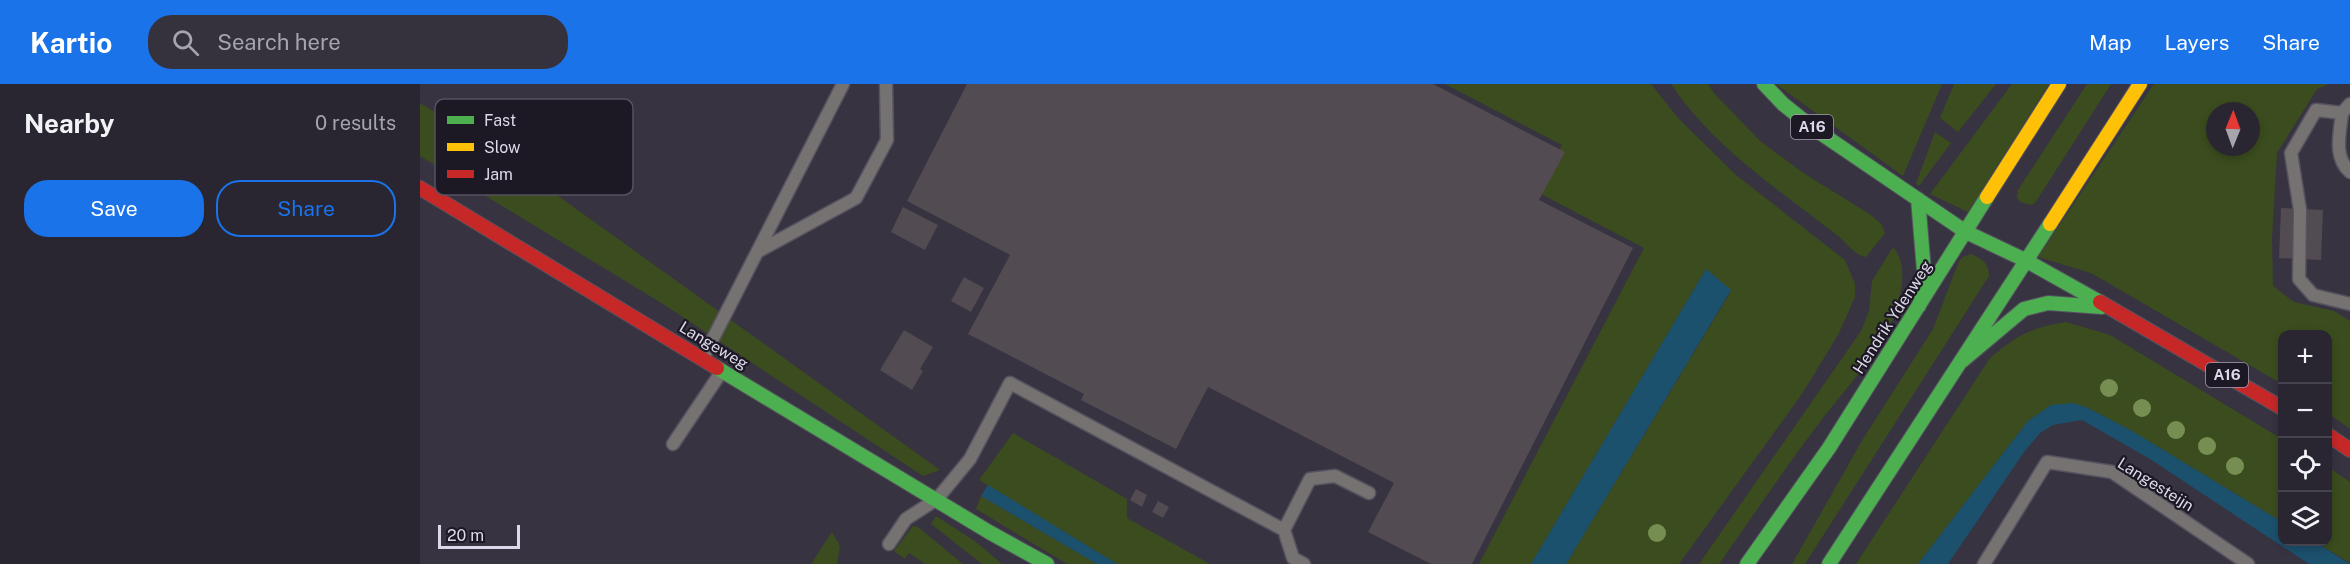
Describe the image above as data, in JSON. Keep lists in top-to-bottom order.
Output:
{
  "streets": {
    "main road": ["A16", "Hendrik Ydenweg", "Langeweg"],
    "lane": ["Langesteijn"]
  },
  "crossings": [
    ["A16", "Hendrik Ydenweg"]
  ],
  "legend": ["Fast", "Slow", "Jam"],
  "scale_bar": "20 m",
  "north": "top",
  "page": {
    "header": "Kartio",
    "search": "Search here",
    "nav": ["Map", "Layers", "Share"],
    "heading": ["Nearby", "0 results"],
    "buttons": ["Save", "Share"],
    "map_buttons": ["+", "−"],
    "scale": "20 m"
  }
}
